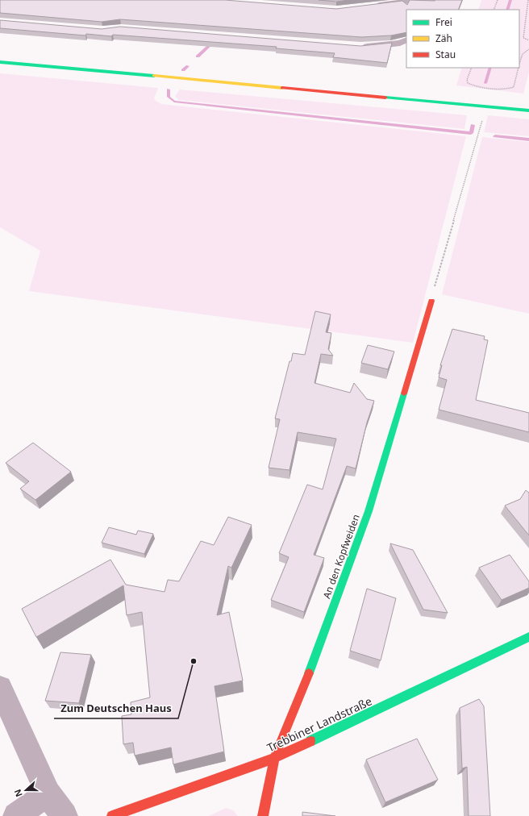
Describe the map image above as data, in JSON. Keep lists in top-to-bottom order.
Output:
{
  "streets": {
    "main road": ["An den Kopfweiden", "Trebbiner Landstraße"]
  },
  "crossings": [
    ["An den Kopfweiden", "Trebbiner Landstraße"]
  ],
  "places": ["Zum Deutschen Haus"],
  "legend": ["Frei", "Zäh", "Stau"],
  "north": "left"
}
